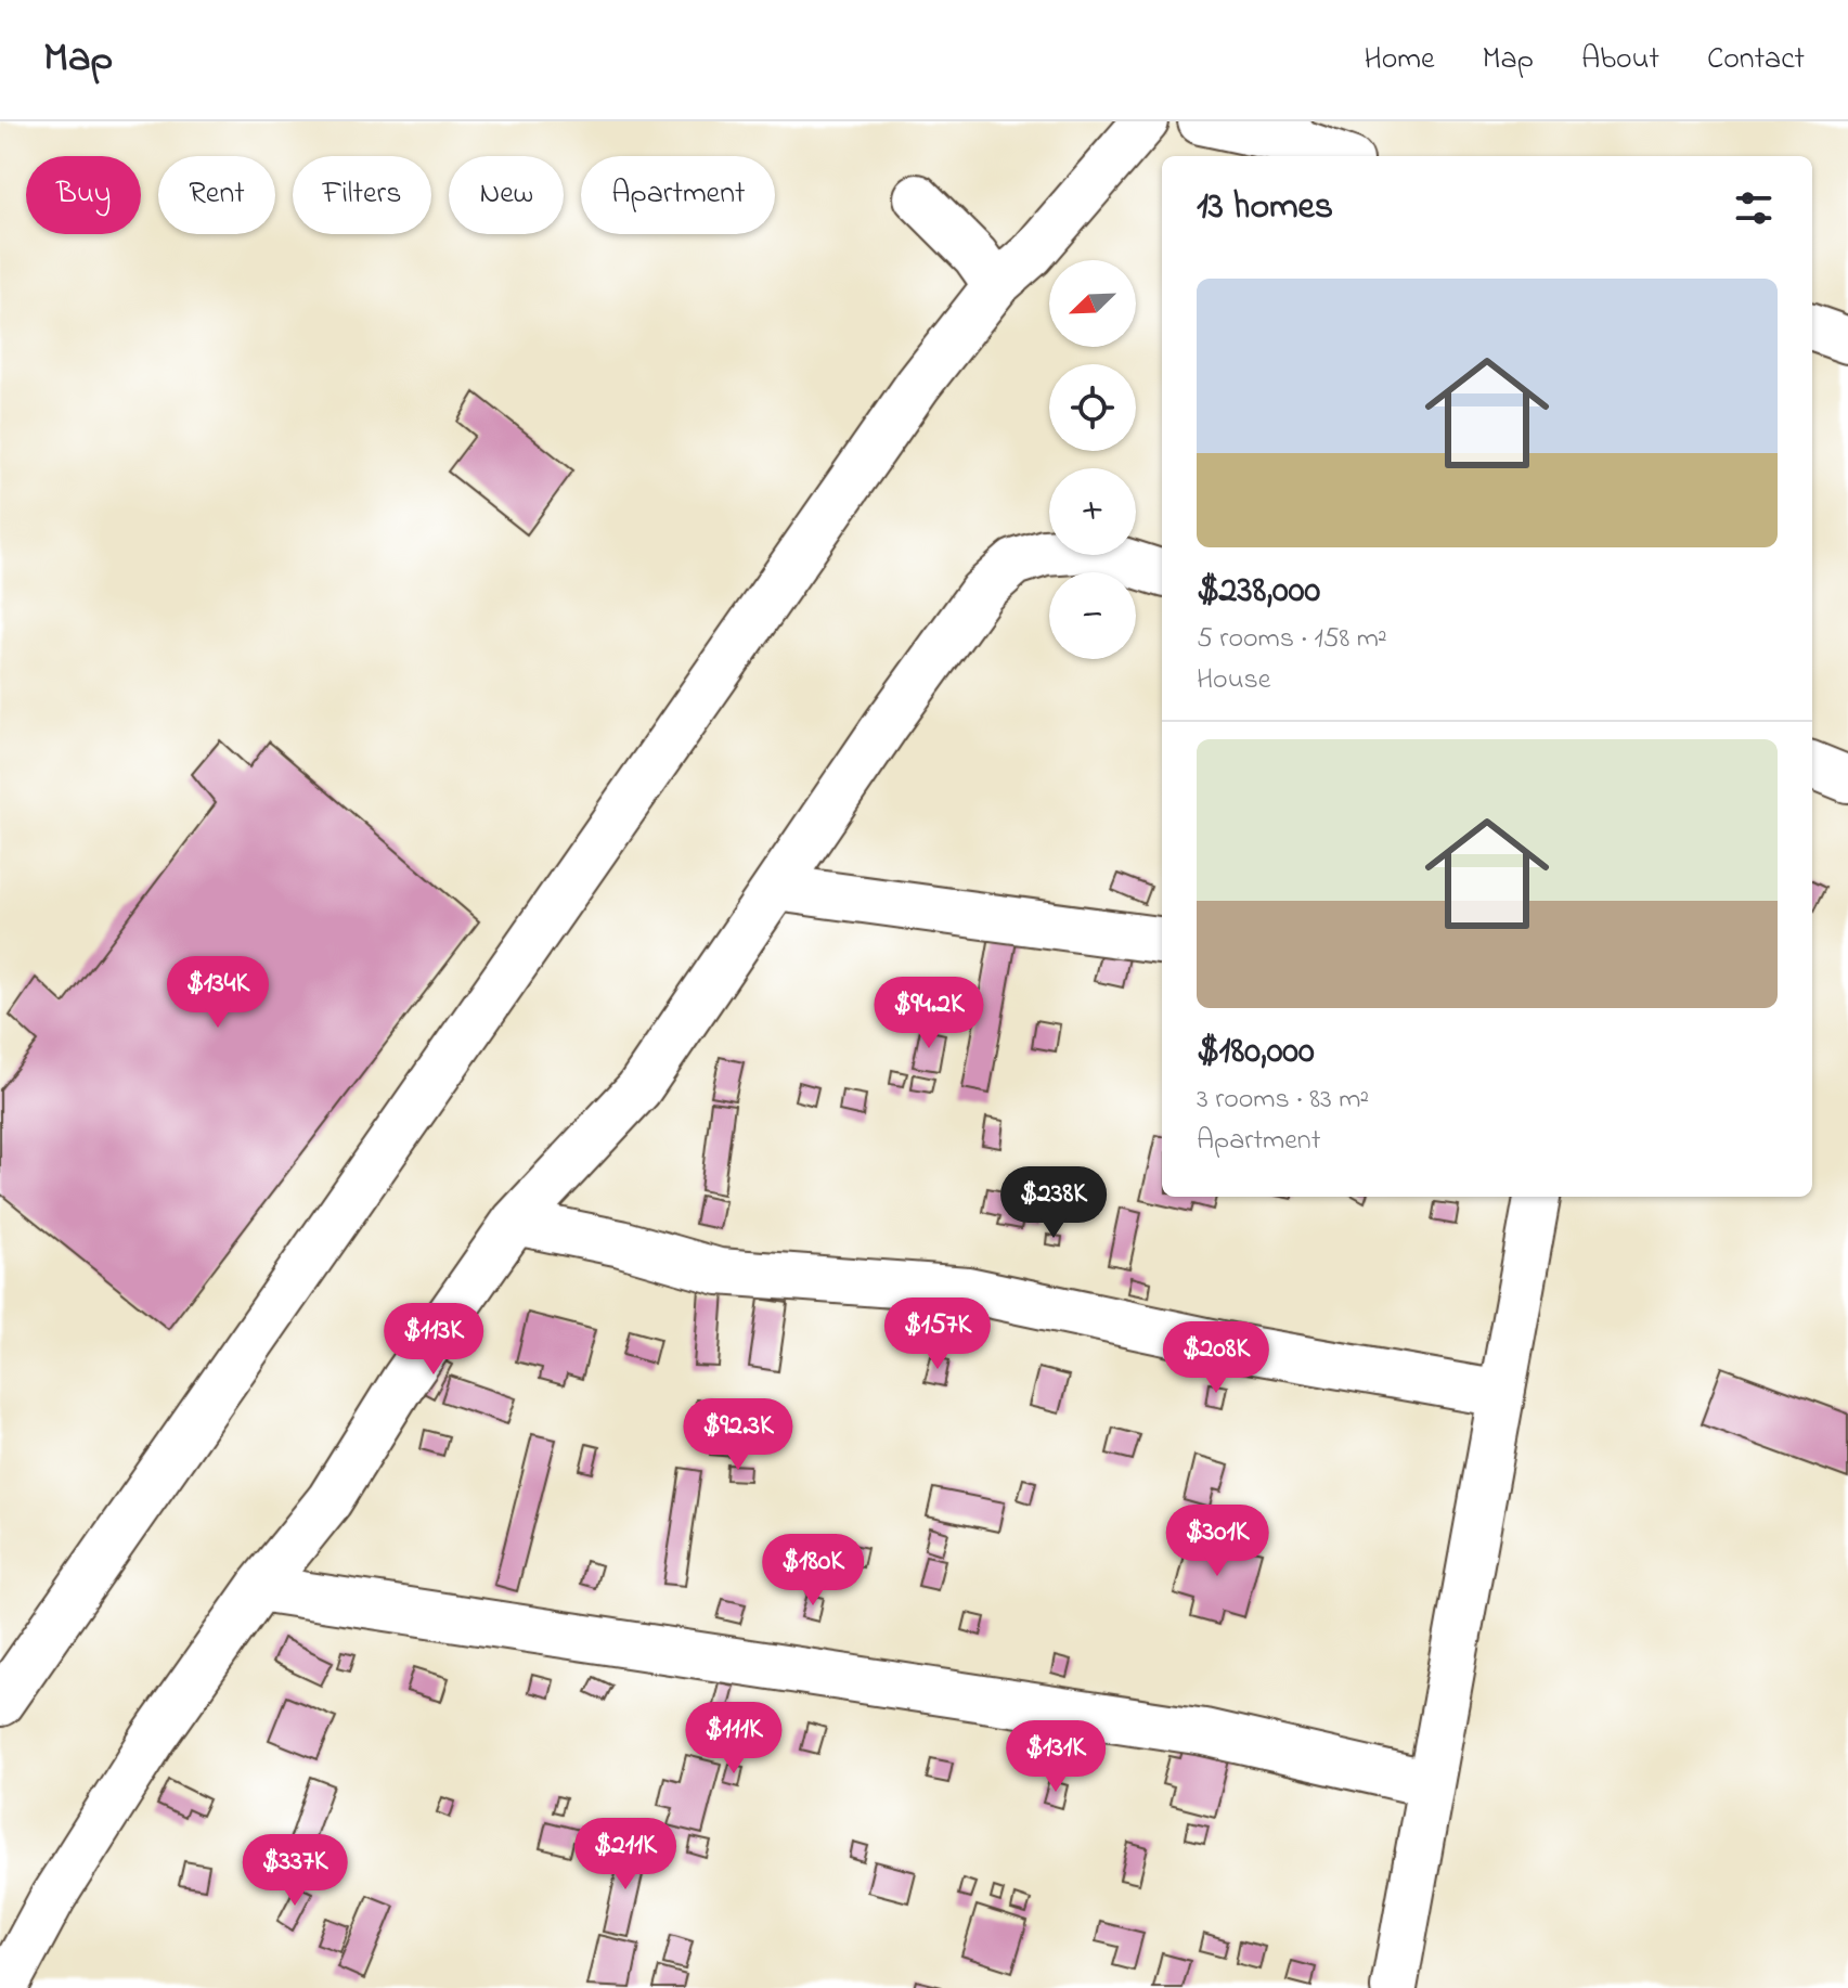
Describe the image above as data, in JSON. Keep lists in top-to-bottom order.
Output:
{
  "north": "bottom left",
  "page": {
    "header": "Map",
    "nav": [
      "Home",
      "Map",
      "About",
      "Contact"
    ],
    "chip": [
      "Buy",
      "Rent",
      "Filters",
      "New",
      "Apartment"
    ],
    "heading": "13 homes",
    "map_buttons": ["+", "−"],
    "list": [
      {
        "name": "$238,000",
        "note": "5 rooms · 158 m² · House"
      },
      {
        "name": "$180,000",
        "note": "3 rooms · 83 m² · Apartment"
      }
    ],
    "price": [
      "$134K",
      "$94.2K",
      "$238K",
      "$157K",
      "$113K",
      "$208K",
      "$92.3K",
      "$301K",
      "$180K",
      "$111K",
      "$131K",
      "$211K",
      "$337K"
    ]
  }
}
